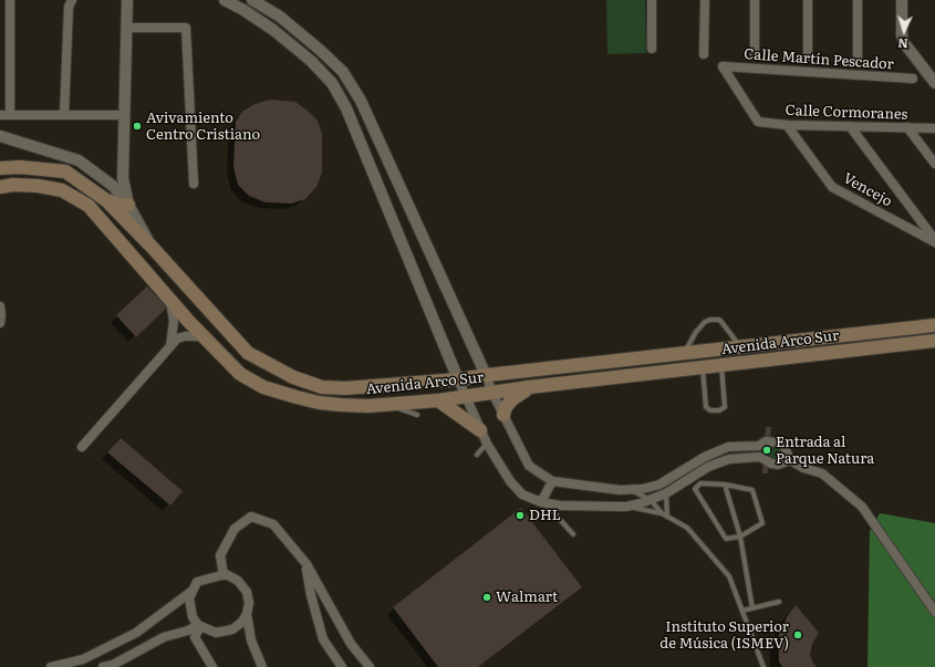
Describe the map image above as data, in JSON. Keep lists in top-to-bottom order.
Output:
{
  "streets": {
    "main road": ["Avenida Arco Sur"],
    "street": ["Calle Martín Pescador", "Calle Cormoranes", "Vencejo"]
  },
  "crossings": [
    ["Calle Martín Pescador", "Calle Cormoranes"],
    ["Calle Cormoranes", "Vencejo"]
  ],
  "places": [
    "Avivamiento Centro Cristiano",
    "Entrada al Parque Natura",
    "DHL",
    "Walmart",
    "Instituto Superior de Música (ISMEV)"
  ],
  "north": "bottom"
}
